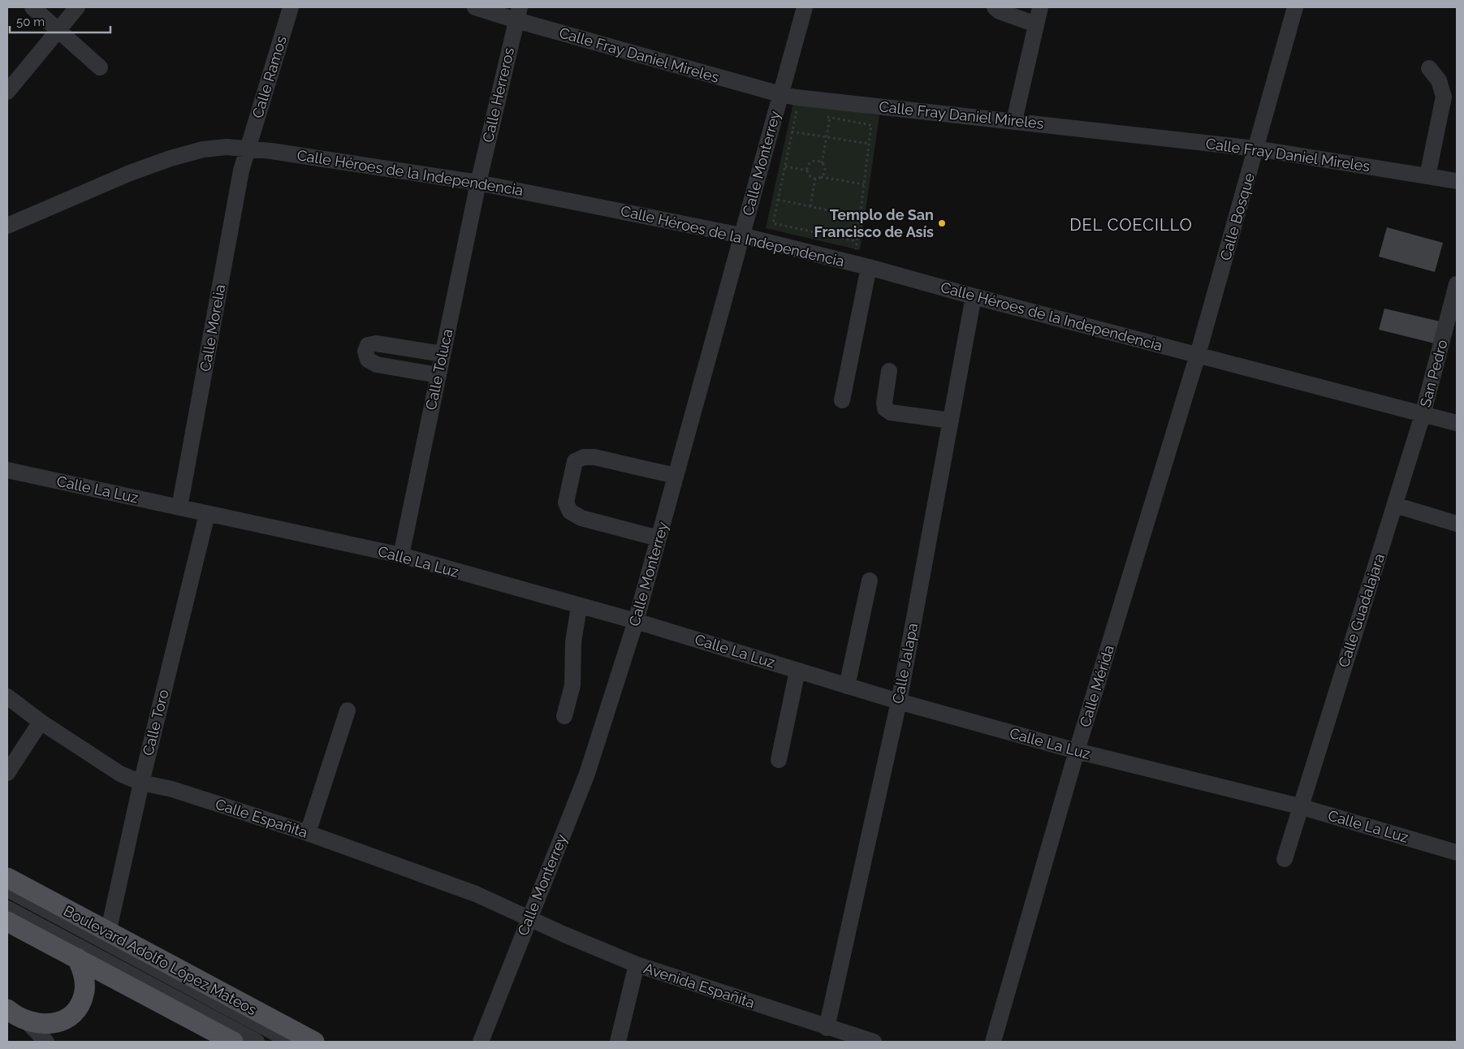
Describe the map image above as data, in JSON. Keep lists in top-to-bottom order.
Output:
{
  "streets": {
    "main road": ["Boulevard Adolfo López Mateos"],
    "street": [
      "Calle Fray Daniel Mireles",
      "Calle Ramos",
      "Calle Herreros",
      "Calle Monterrey",
      "Calle Héroes de la Independencia",
      "Calle Bosque",
      "Calle Morelia",
      "Calle Toluca",
      "San Pedro",
      "Calle La Luz",
      "Calle Guadalajara",
      "Calle Jalapa",
      "Calle Mérida",
      "Calle Toro",
      "Calle Españita",
      "Avenida Españita"
    ]
  },
  "crossings": [
    ["Calle Fray Daniel Mireles", "Calle Herreros"],
    ["Calle Fray Daniel Mireles", "Calle Monterrey"],
    ["Calle Fray Daniel Mireles", "Calle Bosque"],
    ["Calle Ramos", "Calle Héroes de la Independencia"],
    ["Calle Ramos", "Calle Morelia"],
    ["Calle Herreros", "Calle Héroes de la Independencia"],
    ["Calle Herreros", "Calle Toluca"],
    ["Calle Monterrey", "Calle Héroes de la Independencia"],
    ["Calle Monterrey", "Calle La Luz"],
    ["Calle Monterrey", "Calle Españita"],
    ["Calle Monterrey", "Avenida Españita"],
    ["Calle Héroes de la Independencia", "Calle Bosque"],
    ["Calle Héroes de la Independencia", "Calle Morelia"],
    ["Calle Héroes de la Independencia", "Calle Toluca"],
    ["Calle Héroes de la Independencia", "San Pedro"],
    ["Calle Héroes de la Independencia", "Calle Guadalajara"],
    ["Calle Héroes de la Independencia", "Calle Jalapa"],
    ["Calle Héroes de la Independencia", "Calle Mérida"],
    ["Calle Bosque", "Calle Mérida"],
    ["Calle Morelia", "Calle La Luz"],
    ["Calle Toluca", "Calle La Luz"],
    ["San Pedro", "Calle Guadalajara"],
    ["Calle La Luz", "Calle Guadalajara"],
    ["Calle La Luz", "Calle Jalapa"],
    ["Calle La Luz", "Calle Mérida"],
    ["Calle La Luz", "Calle Toro"],
    ["Calle Jalapa", "Avenida Españita"],
    ["Calle Toro", "Calle Españita"],
    ["Calle Toro", "Boulevard Adolfo López Mateos"],
    ["Calle Españita", "Avenida Españita"]
  ],
  "districts": ["DEL COECILLO"],
  "places": ["Templo de San Francisco de Asís"],
  "scale_bar": "50 m"
}
